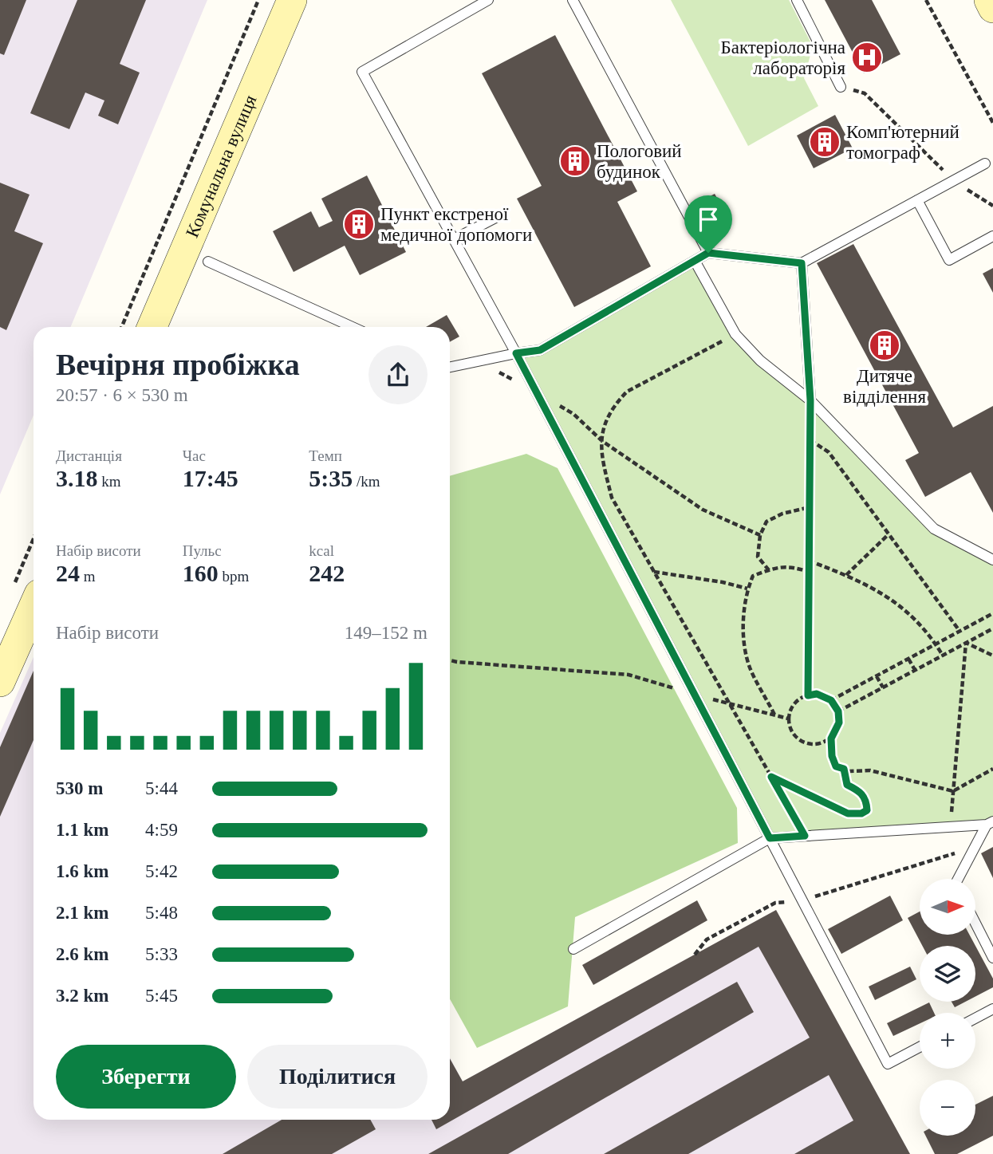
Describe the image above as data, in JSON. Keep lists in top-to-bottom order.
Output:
{
  "streets": {
    "street": ["Комунальна вулиця"]
  },
  "places": {
    "hospital": ["Бактеріологічна лабораторія"],
    "building": [
      "Комп'ютерний томограф",
      "Пологовий будинок",
      "Пункт екстреної медичної допомоги",
      "Дитяче відділення"
    ]
  },
  "north": "right",
  "page": {
    "heading": ["Вечірня пробіжка", "20:57 · 6 × 530 m"],
    "stats": [
      ["Дистанція", "3.18 km"],
      ["Час", "17:45"],
      ["Темп", "5:35 /km"],
      ["Набір висоти", "24 m"],
      ["Пульс", "160 bpm"],
      ["kcal", "242"]
    ],
    "chart": ["Набір висоти", "149–152 m"],
    "list": [
      {
        "name": "530 m",
        "note": "5:44"
      },
      {
        "name": "1.1 km",
        "note": "4:59"
      },
      {
        "name": "1.6 km",
        "note": "5:42"
      },
      {
        "name": "2.1 km",
        "note": "5:48"
      },
      {
        "name": "2.6 km",
        "note": "5:33"
      },
      {
        "name": "3.2 km",
        "note": "5:45"
      }
    ],
    "map_buttons": ["+", "−"],
    "buttons": ["Зберегти", "Поділитися"]
  }
}
